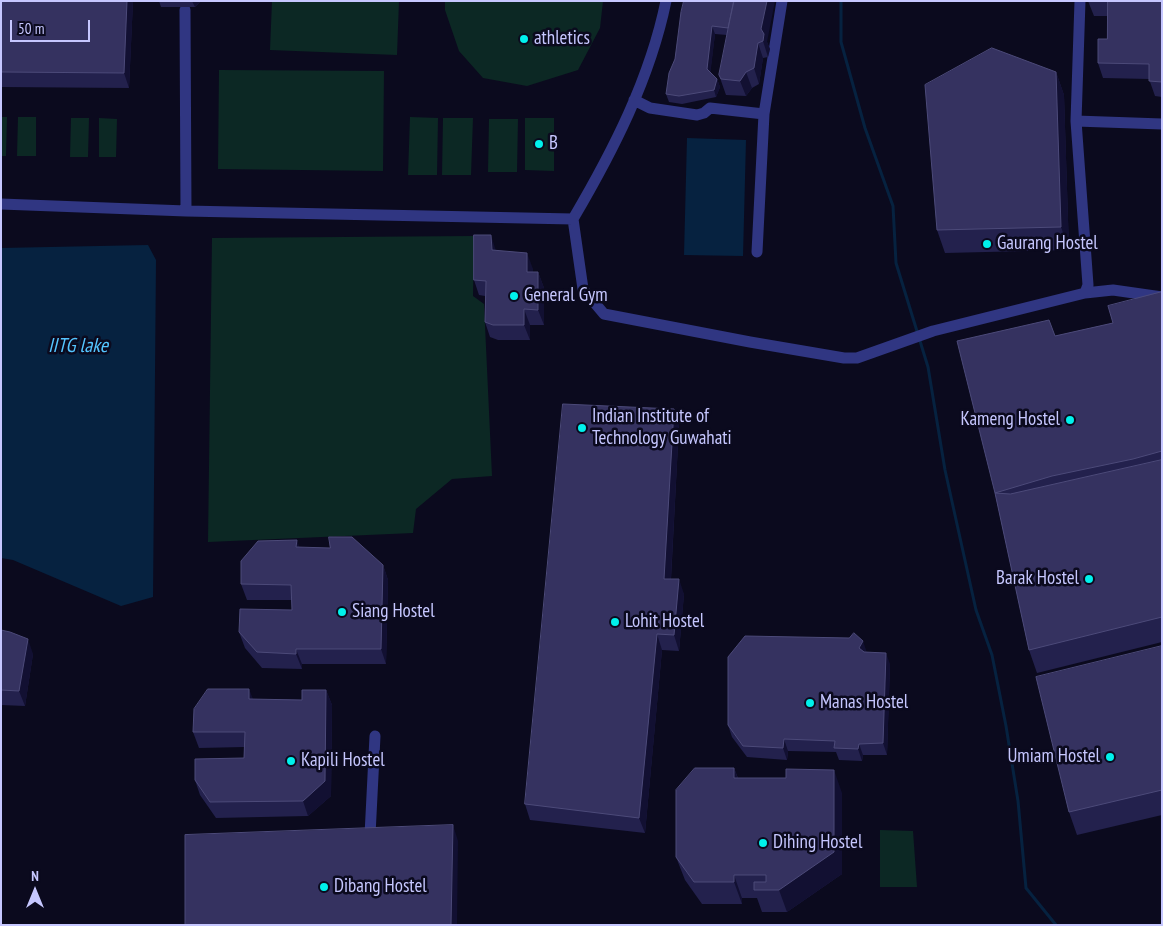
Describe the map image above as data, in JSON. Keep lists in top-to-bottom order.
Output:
{
  "water": ["IITG lake"],
  "places": [
    "athletics",
    "B",
    "Gaurang Hostel",
    "General Gym",
    "Kameng Hostel",
    "Indian Institute of Technology Guwahati",
    "Barak Hostel",
    "Siang Hostel",
    "Lohit Hostel",
    "Manas Hostel",
    "Umiam Hostel",
    "Kapili Hostel",
    "Dihing Hostel",
    "Dibang Hostel"
  ],
  "scale_bar": "50 m",
  "north": "top"
}
